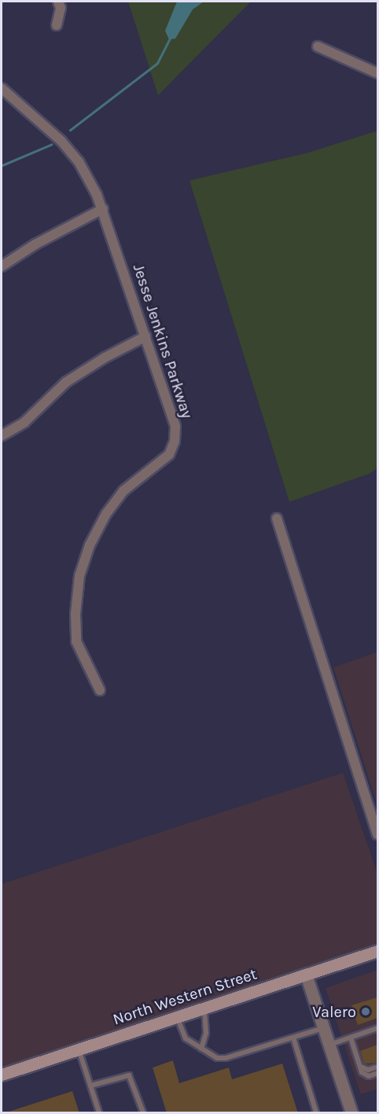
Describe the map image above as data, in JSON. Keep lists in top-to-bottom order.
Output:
{
  "streets": {
    "main road": ["North Western Street"],
    "street": ["Jesse Jenkins Parkway"]
  },
  "places": ["Valero"]
}
